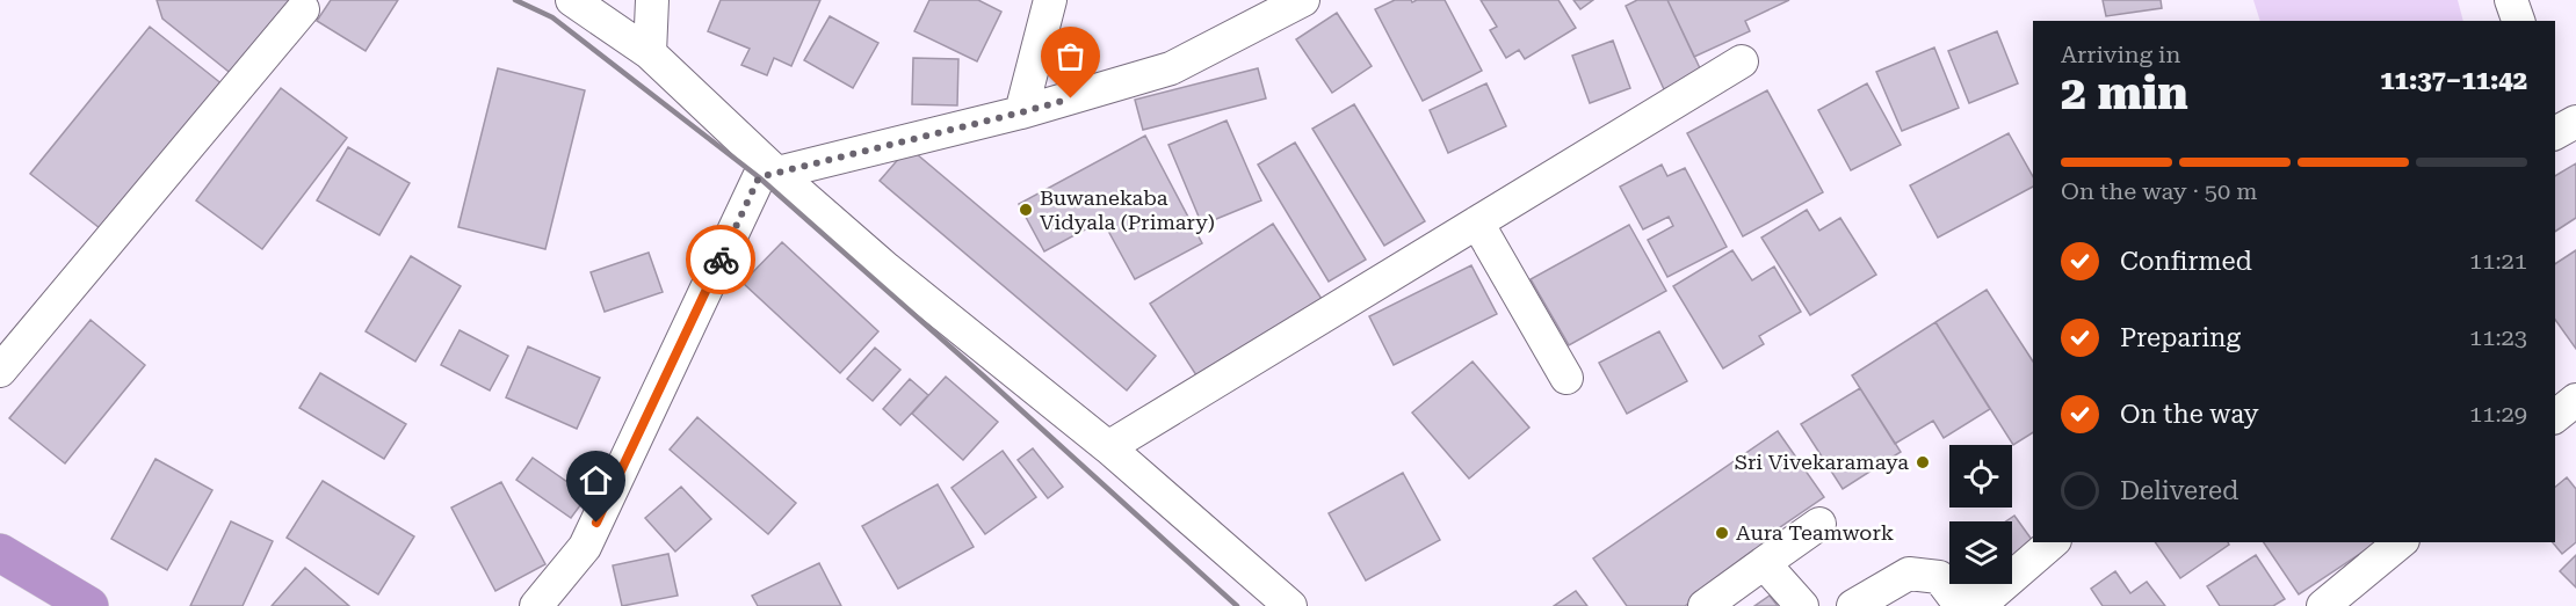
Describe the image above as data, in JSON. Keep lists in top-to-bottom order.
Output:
{
  "places": ["Buwanekaba Vidyala (Primary)", "Sri Vivekaramaya", "Aura Teamwork"],
  "page": {
    "heading": ["2 min", "Arriving in", "11:37–11:42"],
    "bar": "On the way · 50 m",
    "list": [
      ["Confirmed", "11:21"],
      ["Preparing", "11:23"],
      ["On the way", "11:29"],
      "Delivered"
    ]
  }
}
